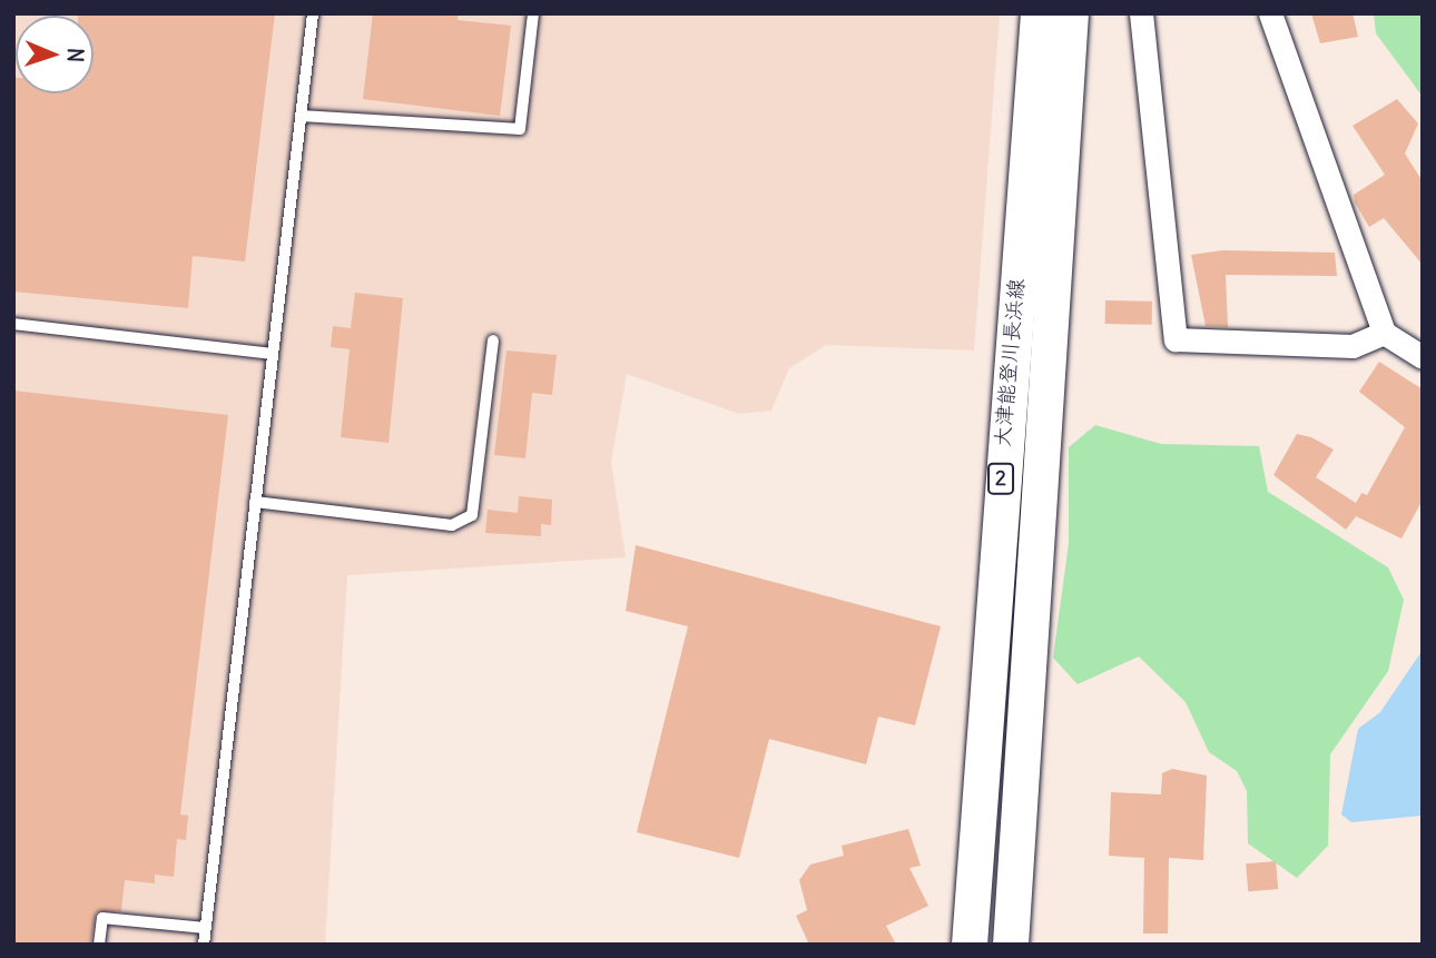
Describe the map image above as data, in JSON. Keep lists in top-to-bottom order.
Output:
{
  "streets": {
    "main road": ["大津能登川長浜線", "2"]
  },
  "north": "right"
}
